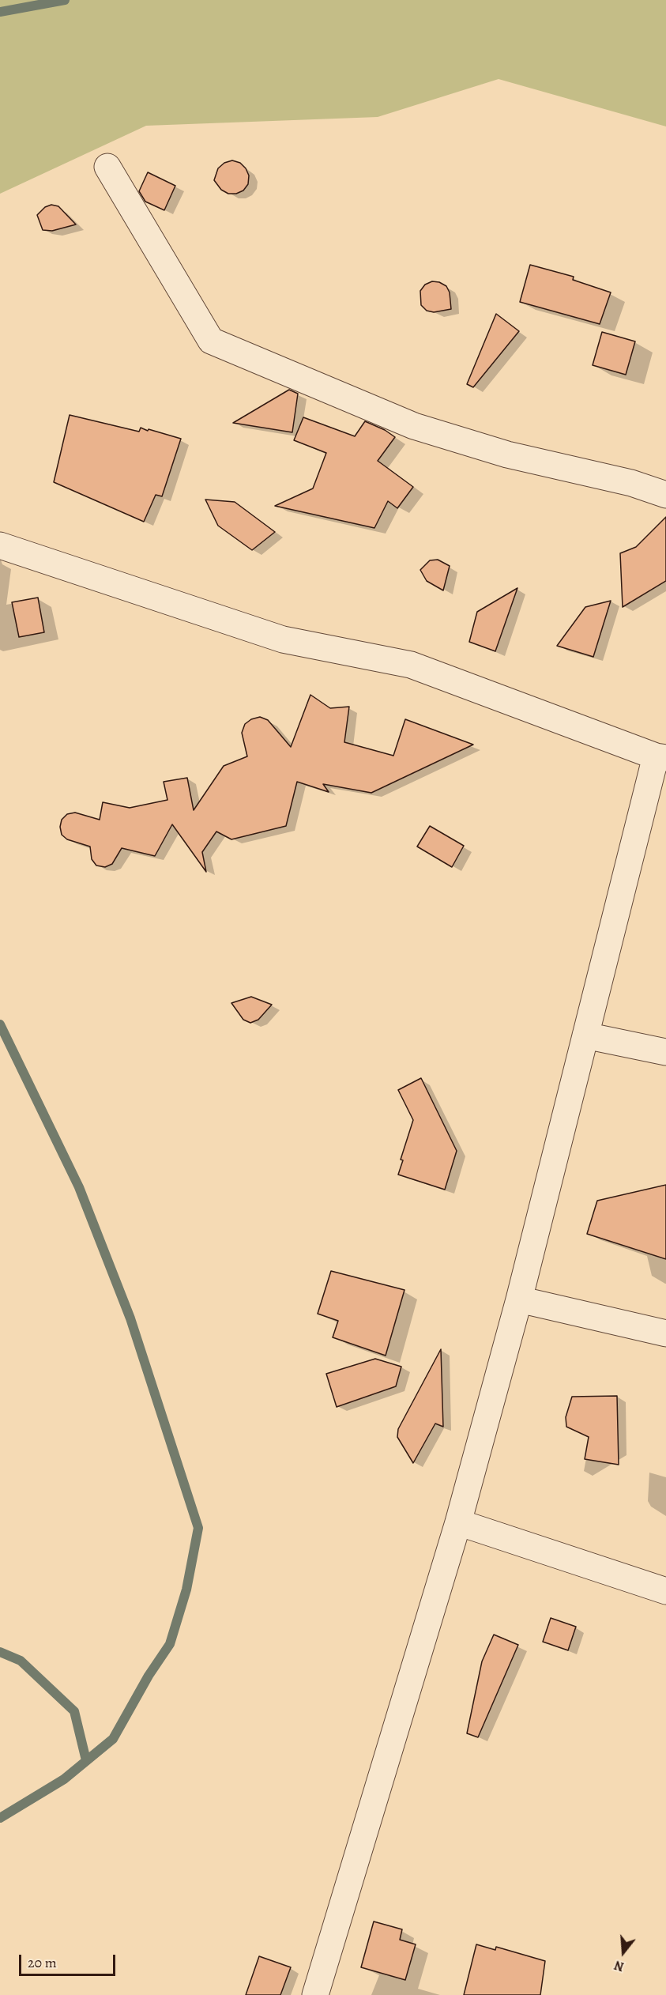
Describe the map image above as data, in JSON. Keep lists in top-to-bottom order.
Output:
{
  "scale_bar": "20 m",
  "north": "bottom"
}
